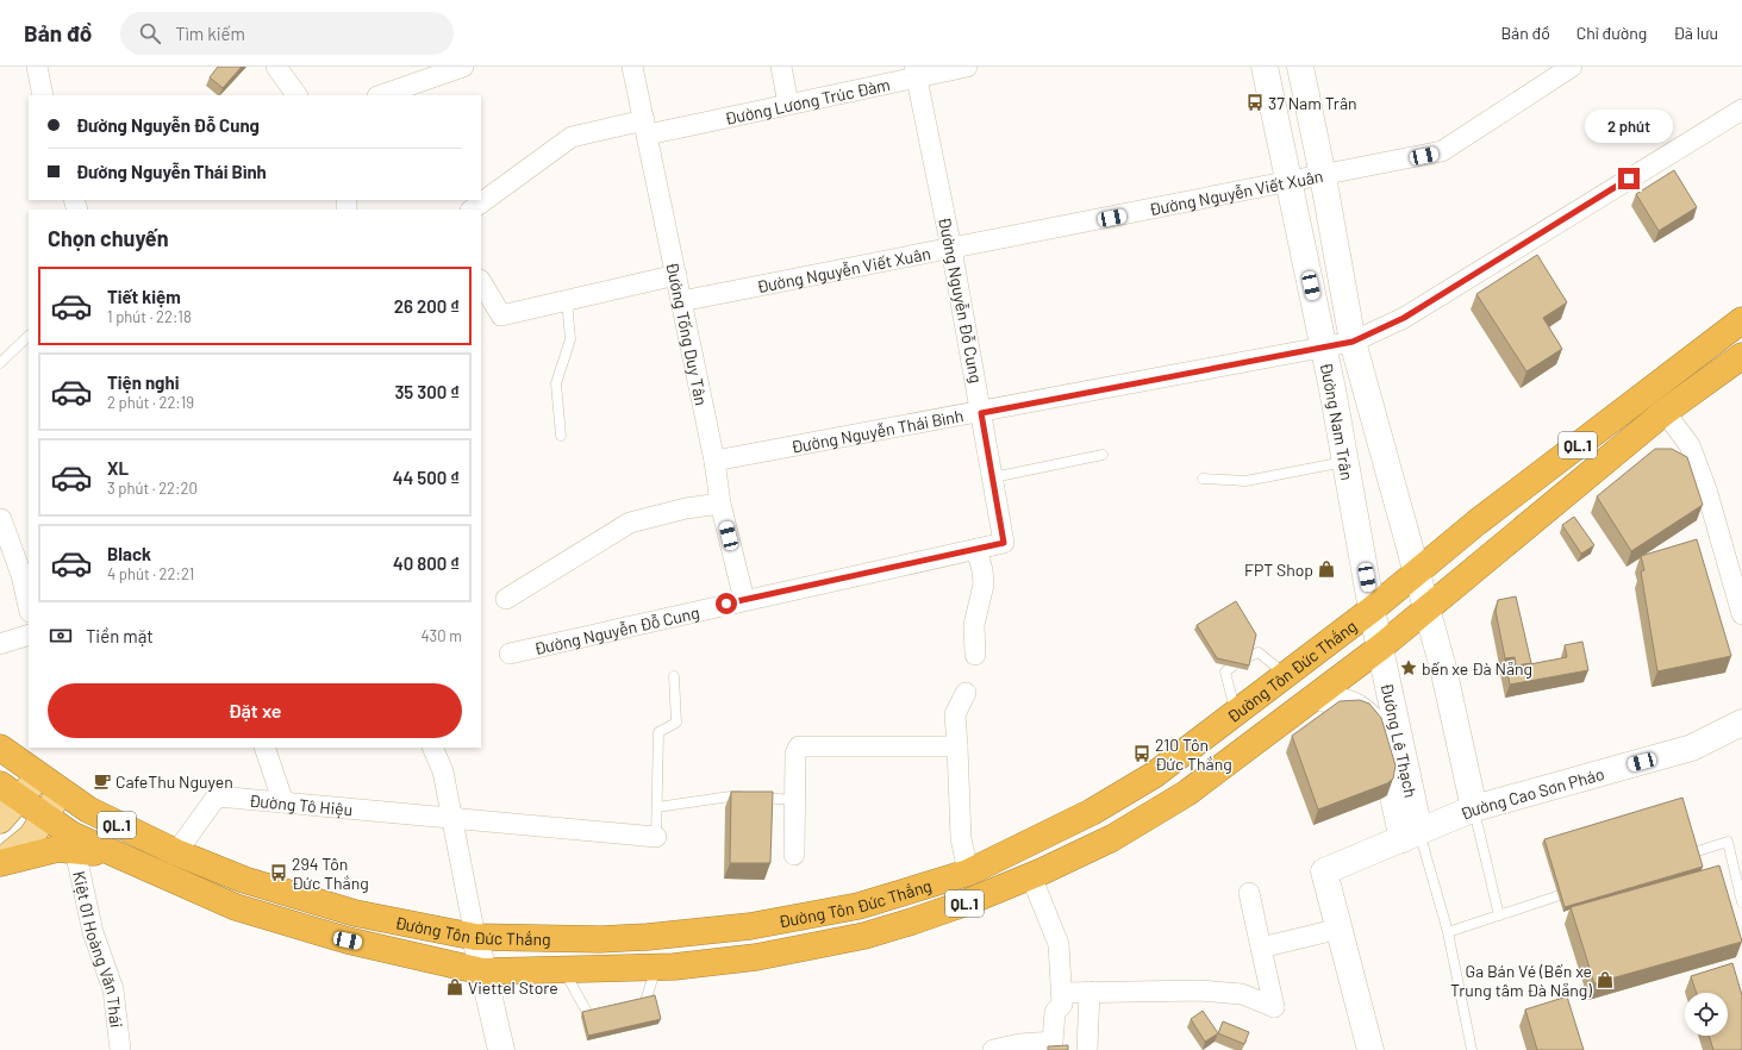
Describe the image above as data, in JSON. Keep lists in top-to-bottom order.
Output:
{
  "streets": {
    "highway": ["QL.1", "Đường Tôn Đức Thắng"],
    "street": [
      "Đường Lương Trúc Đàm",
      "Đường Nguyễn Viết Xuân",
      "Đường Nguyễn Đỗ Cung",
      "Đường Tống Duy Tân",
      "Đường Nam Trân",
      "Đường Nguyễn Thái Bình",
      "Đường Lê Thạch",
      "Đường Cao Sơn Pháo",
      "Đường Tô Hiệu",
      "Kiệt 01 Hoàng Văn Thái"
    ]
  },
  "crossings": [
    ["Đường Lương Trúc Đàm", "Đường Nguyễn Đỗ Cung"],
    ["Đường Lương Trúc Đàm", "Đường Tống Duy Tân"],
    ["Đường Nguyễn Viết Xuân", "Đường Nguyễn Đỗ Cung"],
    ["Đường Nguyễn Viết Xuân", "Đường Tống Duy Tân"],
    ["Đường Nguyễn Viết Xuân", "Đường Nam Trân"],
    ["Đường Nguyễn Đỗ Cung", "Đường Tống Duy Tân"],
    ["Đường Nguyễn Đỗ Cung", "Đường Nguyễn Thái Bình"],
    ["Đường Tống Duy Tân", "Đường Nguyễn Thái Bình"],
    ["Đường Nam Trân", "Đường Nguyễn Thái Bình"],
    ["Đường Nam Trân", "Đường Tôn Đức Thắng"],
    ["Đường Nam Trân", "Đường Lê Thạch"],
    ["Đường Tôn Đức Thắng", "Đường Lê Thạch"],
    ["Đường Tôn Đức Thắng", "Đường Tô Hiệu"],
    ["Đường Lê Thạch", "Đường Cao Sơn Pháo"]
  ],
  "places": {
    "bus stop": ["37 Nam Trân", "210 Tôn Đức Thắng", "294 Tôn Đức Thắng"],
    "shop": ["FPT Shop", "Ga Bán Vé (Bến xe Trung tâm Đà Nẵng)", "Viettel Store"],
    "place": ["bến xe Đà Nẵng"],
    "cafe": ["CafeThu Nguyen"]
  },
  "page": {
    "header": "Bản đồ",
    "search": "Tìm kiếm",
    "nav": ["Bản đồ", "Chỉ đường", "Đã lưu"],
    "banner": ["Đường Nguyễn Đỗ Cung", "Đường Nguyễn Thái Bình"],
    "bubble": "2 phút",
    "heading": "Chọn chuyến",
    "list": [
      {
        "name": "Tiết kiệm",
        "note": "1 phút · 22:18",
        "value": "26 200 ₫"
      },
      {
        "name": "Tiện nghi",
        "note": "2 phút · 22:19",
        "value": "35 300 ₫"
      },
      {
        "name": "XL",
        "note": "3 phút · 22:20",
        "value": "44 500 ₫"
      },
      {
        "name": "Black",
        "note": "4 phút · 22:21",
        "value": "40 800 ₫"
      }
    ],
    "pay": ["Tiền mặt", "430 m"],
    "buttons": "Đặt xe"
  }
}
